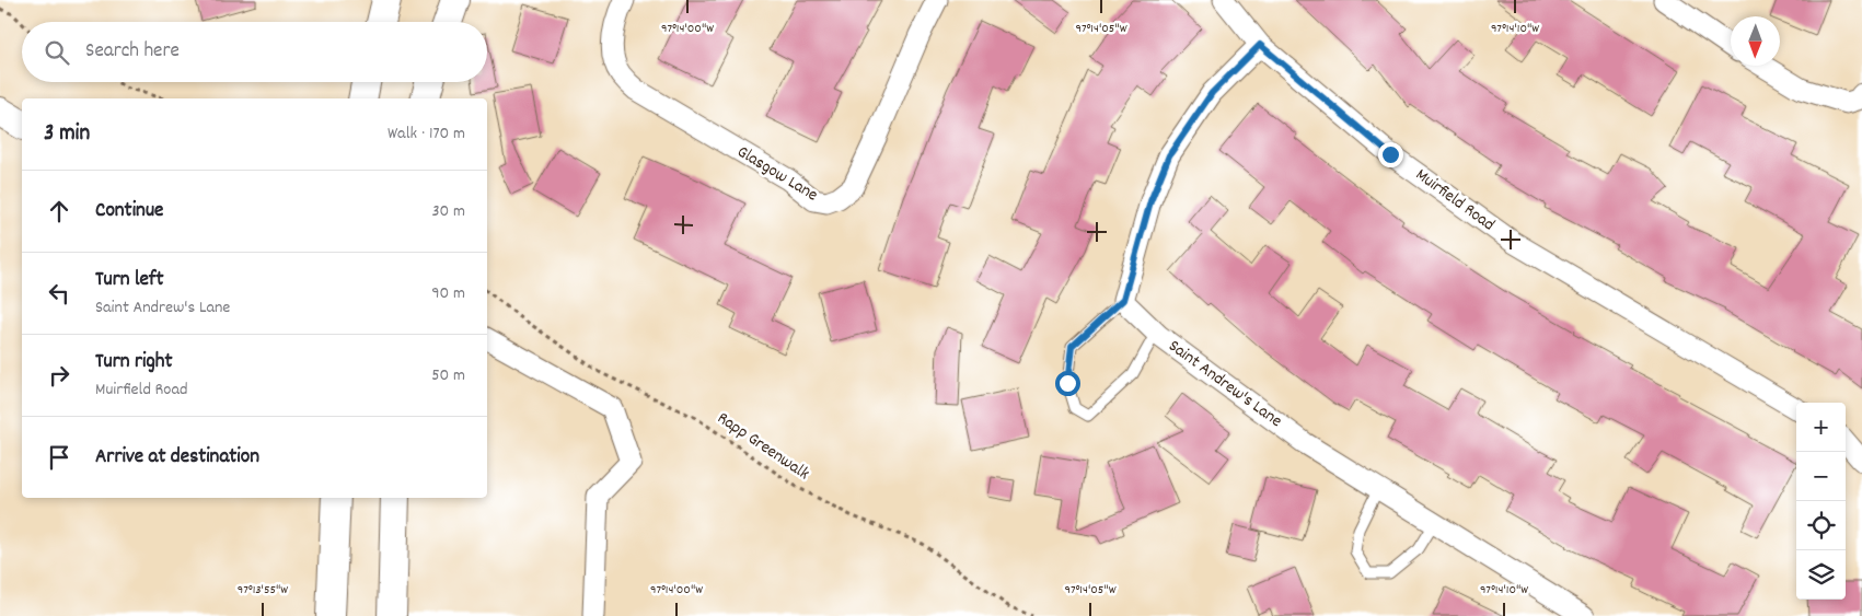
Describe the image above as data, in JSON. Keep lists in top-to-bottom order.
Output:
{
  "streets": {
    "street": ["Glasgow Lane", "Muirfield Road", "Saint Andrew's Lane"],
    "path": ["Rapp Greenwalk"]
  },
  "north": "bottom",
  "page": {
    "search": "Search here",
    "heading": ["3 min", "Walk · 170 m"],
    "list": [
      ["Continue", "30 m"],
      ["Turn left", "Saint Andrew's Lane", "90 m"],
      ["Turn right", "Muirfield Road", "50 m"],
      "Arrive at destination"
    ],
    "map_buttons": ["+", "−"]
  },
  "coordinates": [
    "97°14'00\"W",
    "97°14'05\"W",
    "97°14'10\"W",
    "97°13'55\"W"
  ]
}
